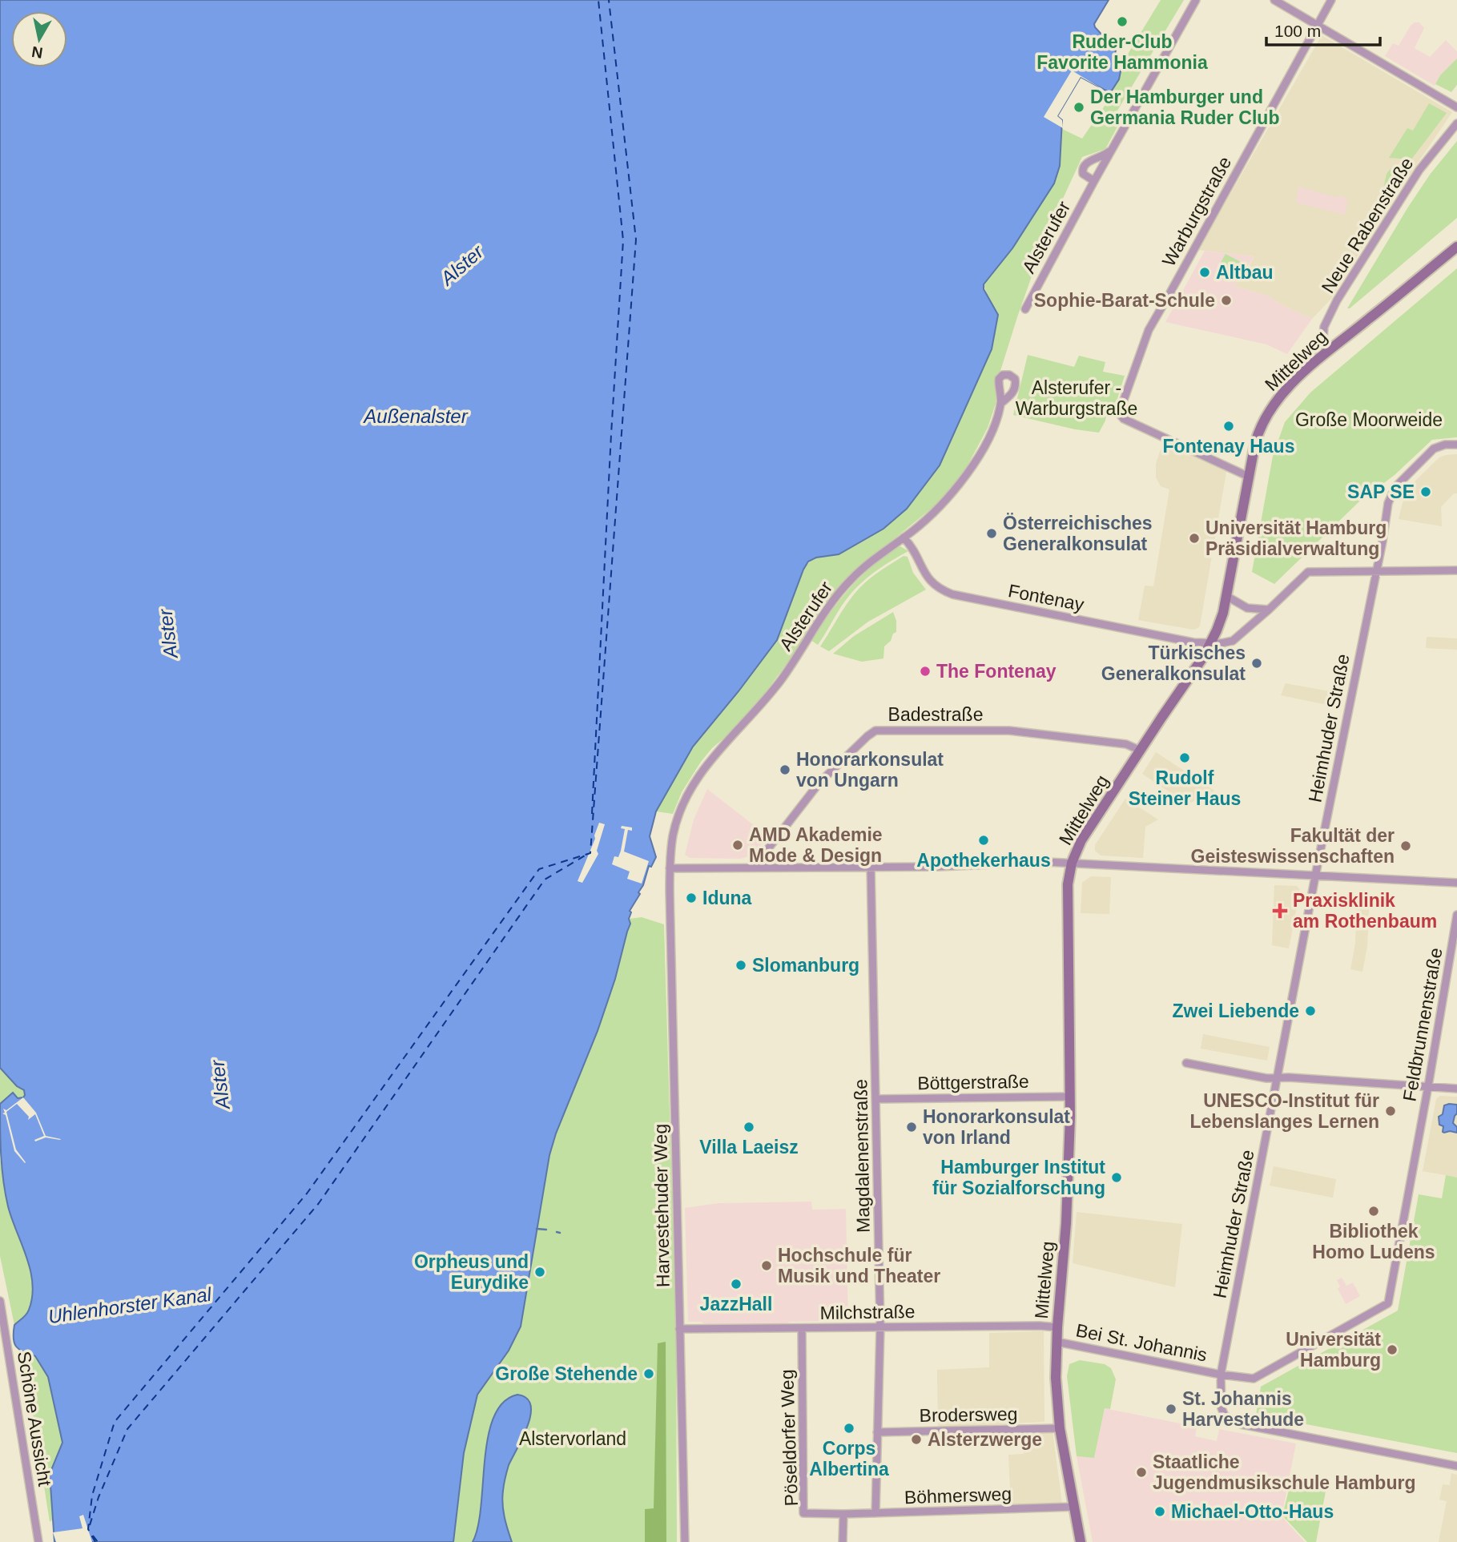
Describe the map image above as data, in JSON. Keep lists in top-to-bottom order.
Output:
{
  "streets": {
    "street": [
      "Warburgstraße",
      "Neue Rabenstraße",
      "Alsterufer",
      "Mittelweg",
      "Fontenay",
      "Badestraße",
      "Heimhuder Straße",
      "Feldbrunnenstraße",
      "Böttgerstraße",
      "Magdalenenstraße",
      "Harvestehuder Weg",
      "Milchstraße",
      "Bei St. Johannis",
      "Brodersweg",
      "Schöne Aussicht",
      "Pöseldorfer Weg",
      "Böhmersweg"
    ]
  },
  "crossings": [
    ["Warburgstraße", "Mittelweg"],
    ["Neue Rabenstraße", "Mittelweg"],
    ["Alsterufer", "Fontenay"],
    ["Alsterufer", "Harvestehuder Weg"],
    ["Mittelweg", "Fontenay"],
    ["Mittelweg", "Badestraße"],
    ["Mittelweg", "Böttgerstraße"],
    ["Mittelweg", "Milchstraße"],
    ["Mittelweg", "Bei St. Johannis"],
    ["Mittelweg", "Brodersweg"],
    ["Mittelweg", "Böhmersweg"],
    ["Fontenay", "Heimhuder Straße"],
    ["Heimhuder Straße", "Bei St. Johannis"],
    ["Feldbrunnenstraße", "Bei St. Johannis"],
    ["Böttgerstraße", "Magdalenenstraße"],
    ["Magdalenenstraße", "Milchstraße"],
    ["Magdalenenstraße", "Brodersweg"],
    ["Magdalenenstraße", "Böhmersweg"],
    ["Harvestehuder Weg", "Milchstraße"],
    ["Milchstraße", "Pöseldorfer Weg"],
    ["Pöseldorfer Weg", "Böhmersweg"]
  ],
  "water": ["Alster", "Außenalster", "Uhlenhorster Kanal"],
  "parks": ["Alsterufer - Warburgstraße", "Große Moorweide", "Alstervorland"],
  "places": {
    "other": [
      "Ruder-Club Favorite Hammonia",
      "Der Hamburger und Germania Ruder Club",
      "Altbau",
      "Sophie-Barat-Schule",
      "Fontenay Haus",
      "SAP SE",
      "Österreichisches Generalkonsulat",
      "Universität Hamburg Präsidialverwaltung",
      "Türkisches Generalkonsulat",
      "The Fontenay",
      "Rudolf Steiner Haus",
      "Honorarkonsulat von Ungarn",
      "Apothekerhaus",
      "AMD Akademie Mode & Design",
      "Fakultät der Geisteswissenschaften",
      "Iduna",
      "Slomanburg",
      "Zwei Liebende",
      "UNESCO-Institut für Lebenslanges Lernen",
      "Villa Laeisz",
      "Honorarkonsulat von Irland",
      "Hamburger Institut für Sozialforschung",
      "Bibliothek Homo Ludens",
      "Hochschule für Musik und Theater",
      "Orpheus und Eurydike",
      "JazzHall",
      "Universität Hamburg",
      "Große Stehende",
      "St. Johannis Harvestehude",
      "Corps Albertina",
      "Alsterzwerge",
      "Staatliche Jugendmusikschule Hamburg",
      "Michael-Otto-Haus"
    ],
    "health": ["Praxisklinik am Rothenbaum"]
  },
  "scale_bar": "100 m",
  "north": "bottom"
}
